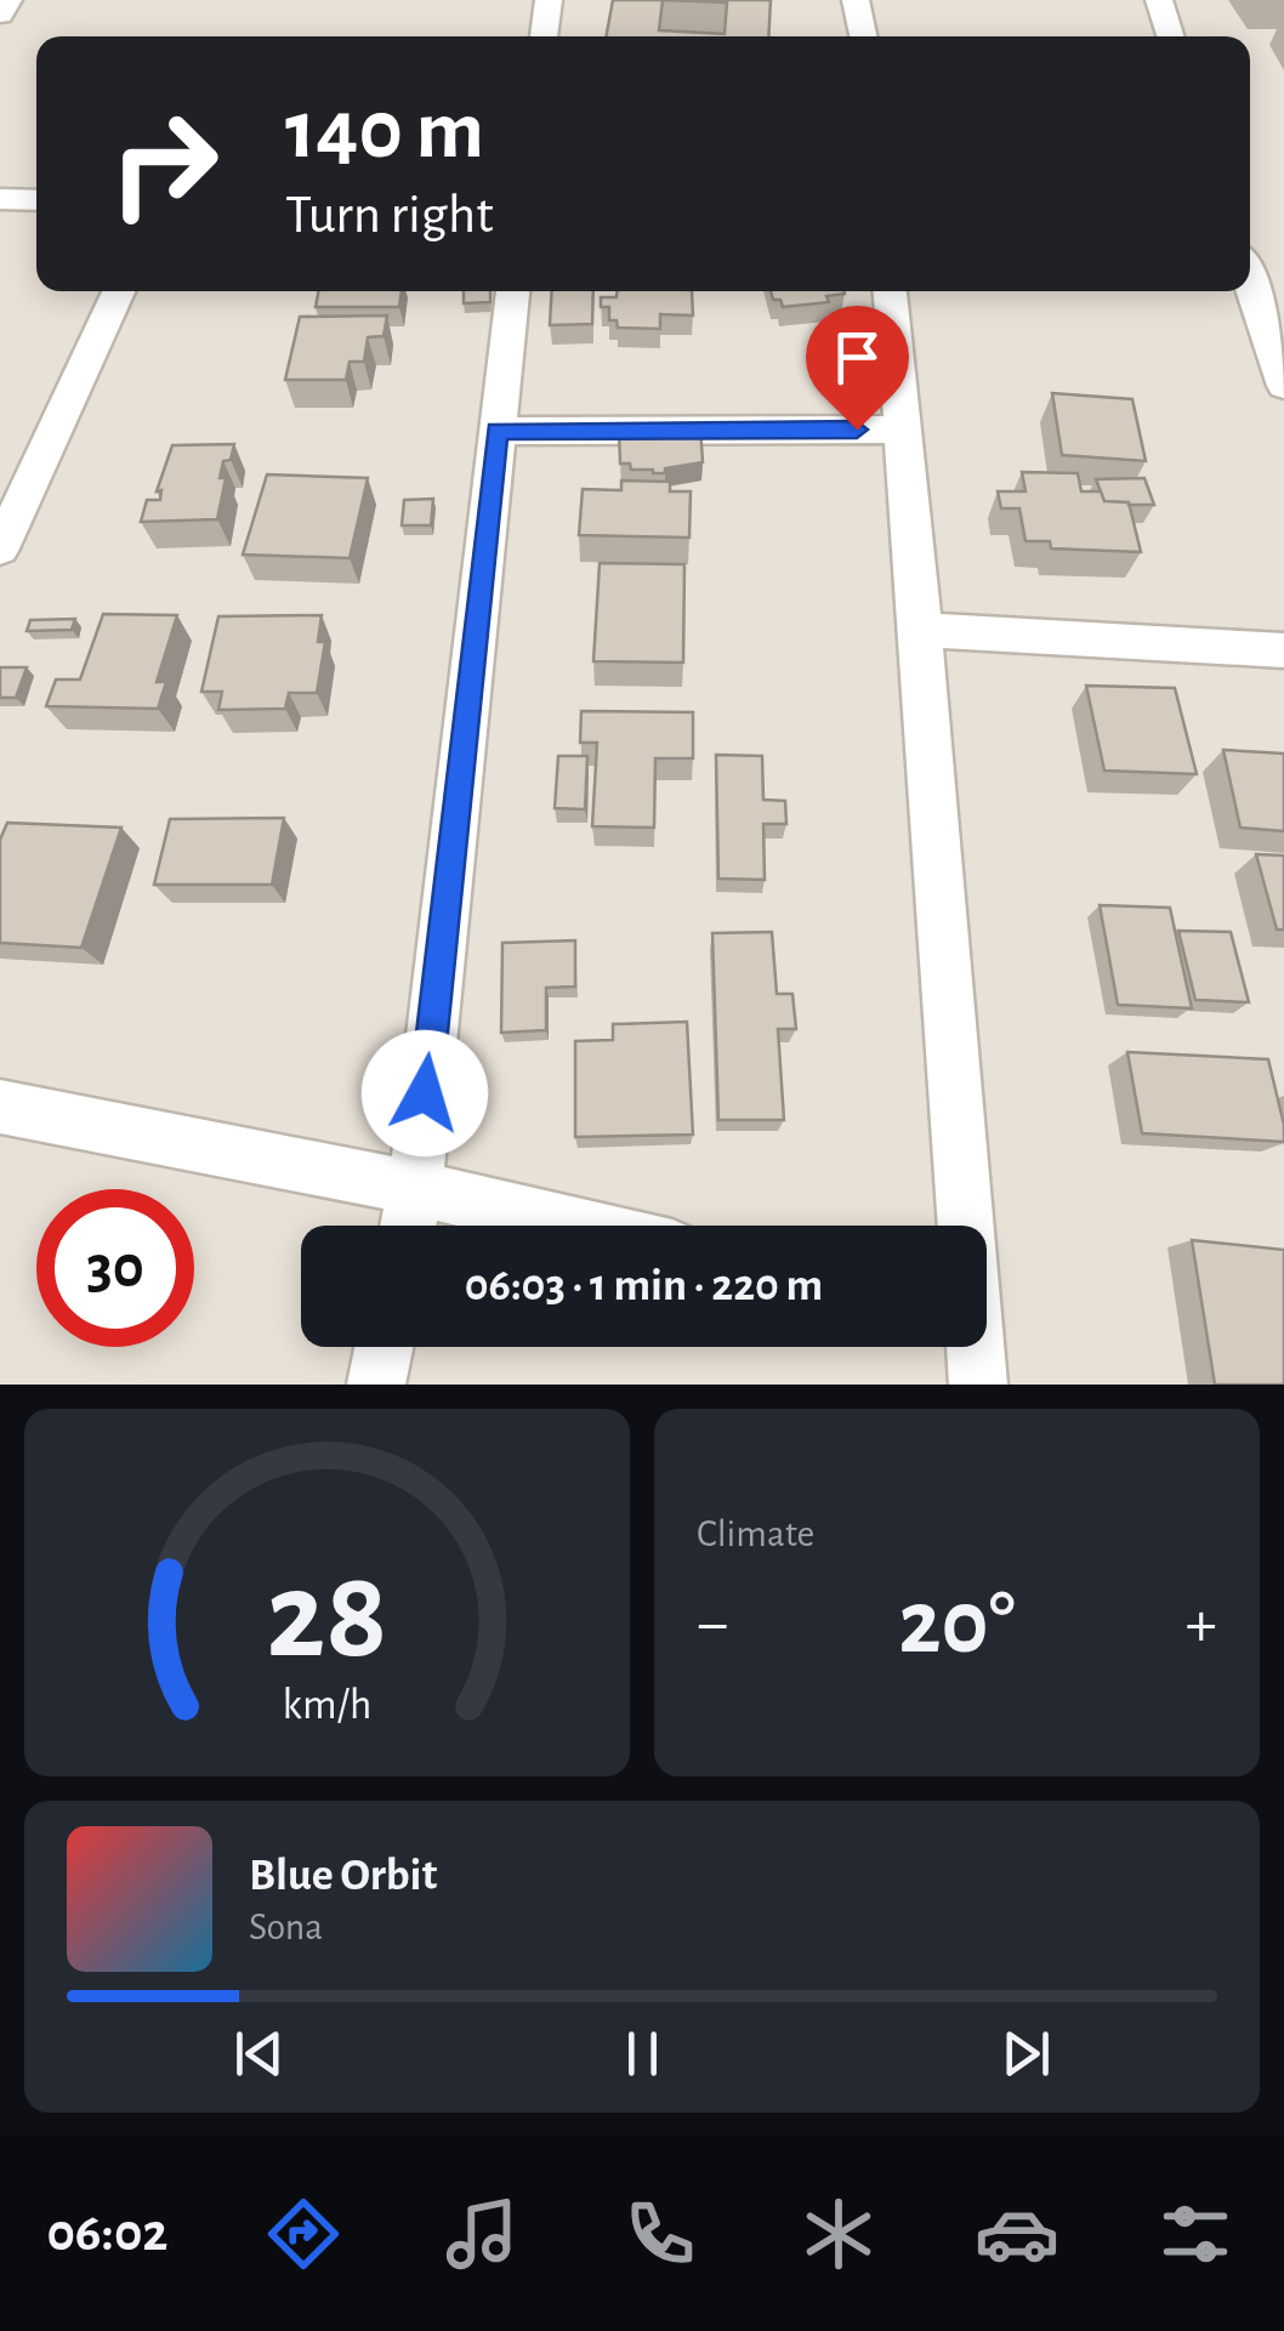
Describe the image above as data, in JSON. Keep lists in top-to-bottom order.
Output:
{
  "page": {
    "turn": ["140 m", "Turn right"],
    "limit": "30",
    "trip": "06:03 · 1 min · 220 m",
    "tile": "Climate",
    "heat": ["−", "20°", "+"],
    "song": ["Blue Orbit", "Sona"],
    "tabs": "06:02",
    "gauge": ["28", "km/h"]
  }
}
